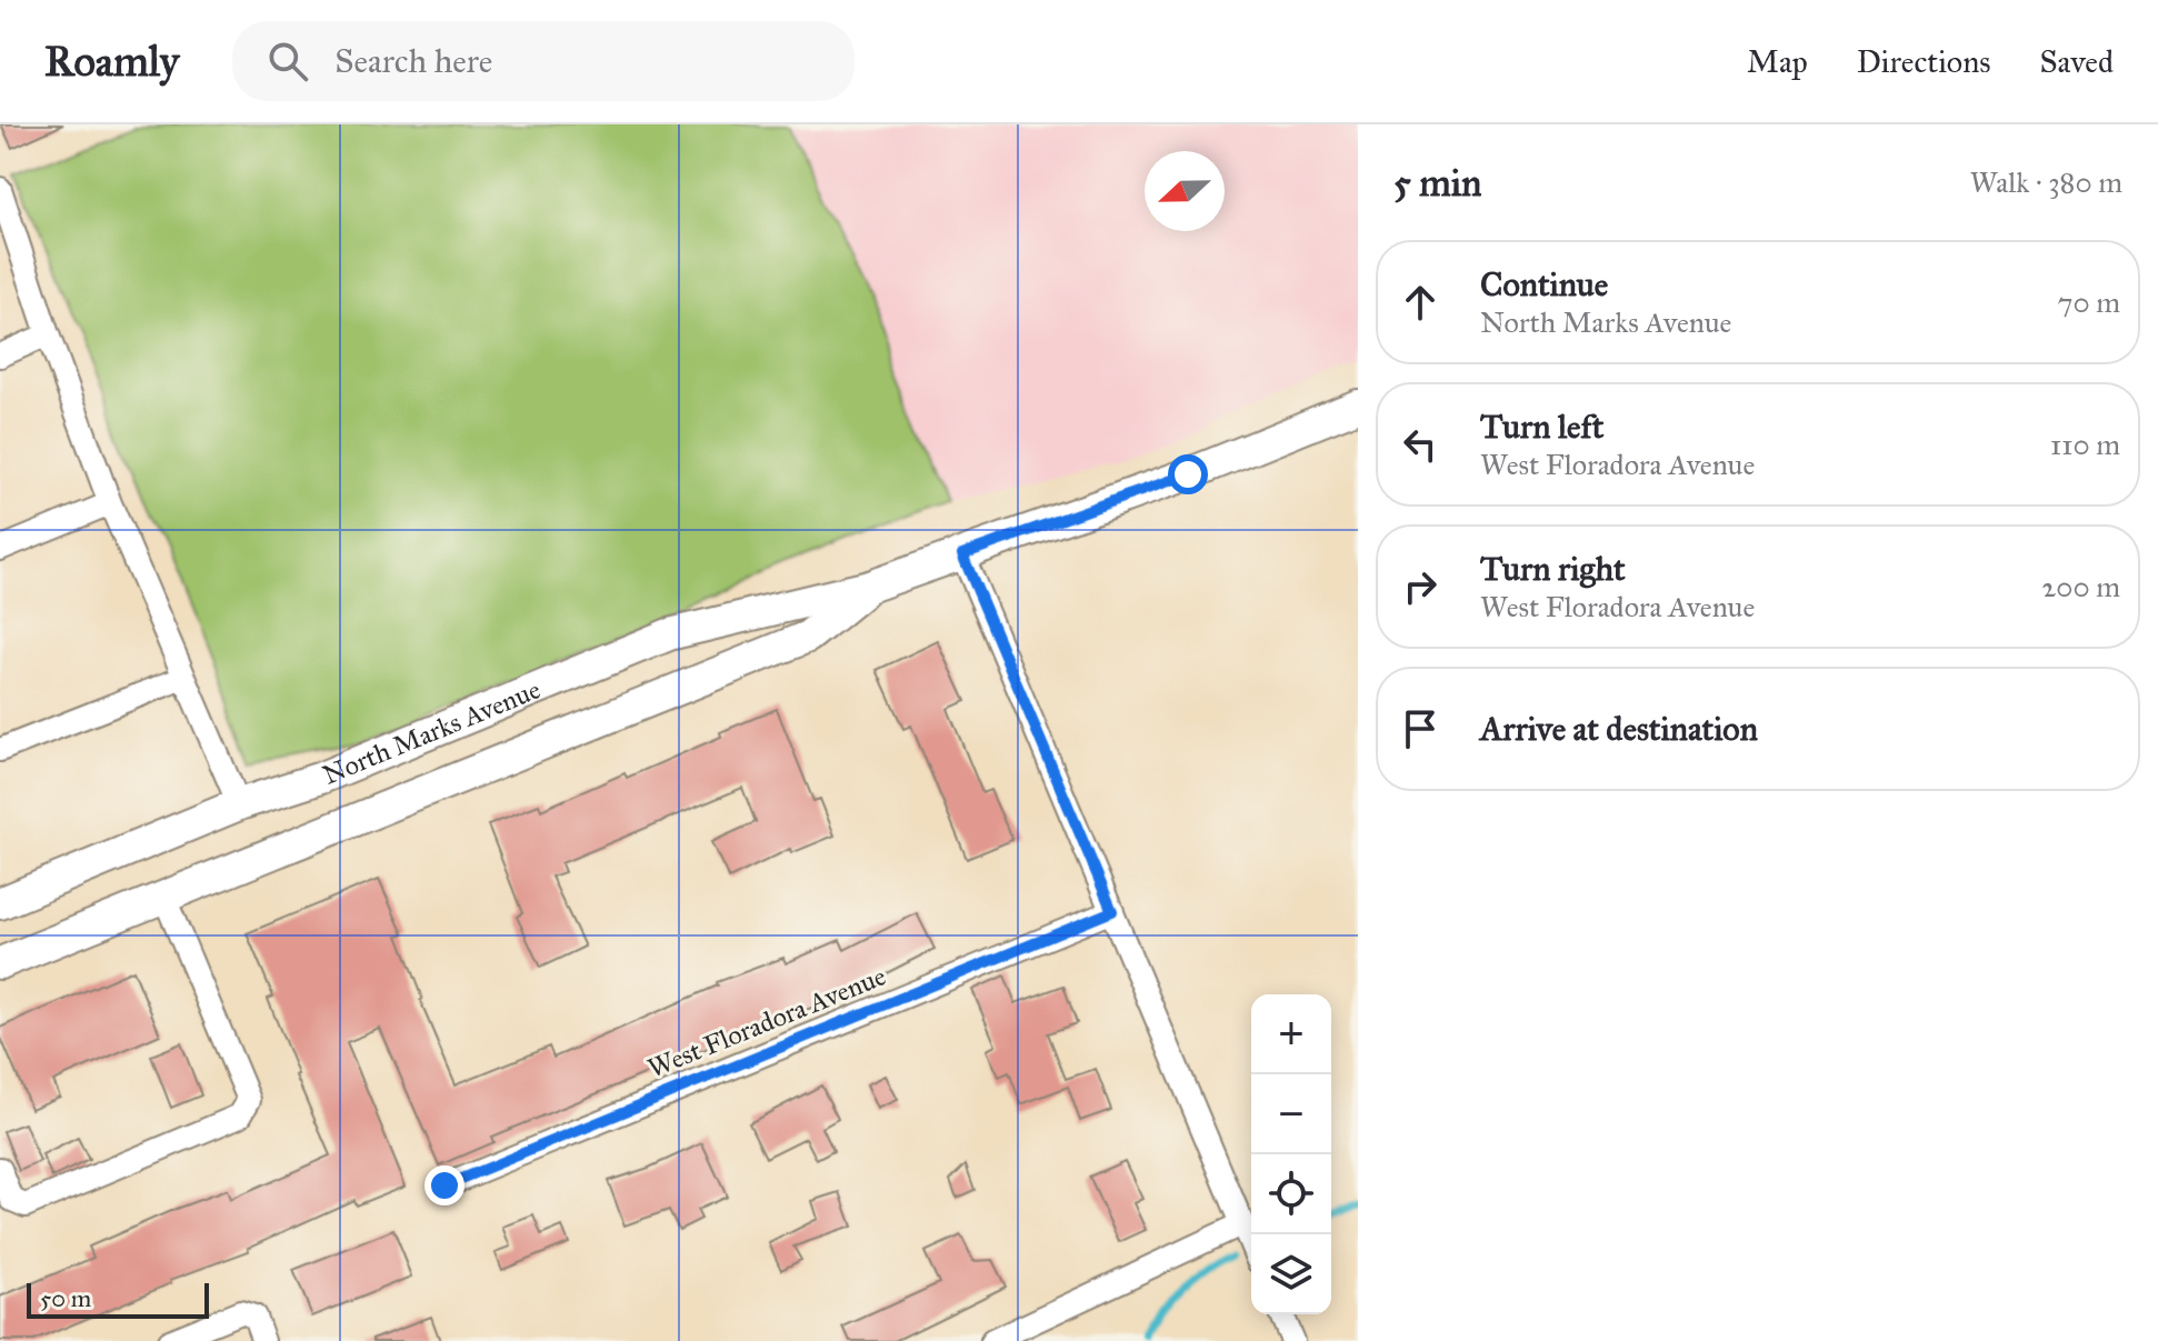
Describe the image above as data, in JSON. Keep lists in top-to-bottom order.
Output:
{
  "streets": {
    "main road": ["North Marks Avenue"],
    "street": ["West Floradora Avenue"]
  },
  "scale_bar": "50 m",
  "north": "left",
  "page": {
    "header": "Roamly",
    "search": "Search here",
    "nav": ["Map", "Directions", "Saved"],
    "heading": ["5 min", "Walk · 380 m"],
    "list": [
      ["Continue", "North Marks Avenue", "70 m"],
      ["Turn left", "West Floradora Avenue", "110 m"],
      ["Turn right", "West Floradora Avenue", "200 m"],
      "Arrive at destination"
    ],
    "map_buttons": ["+", "−"],
    "scale": "50 m"
  }
}
